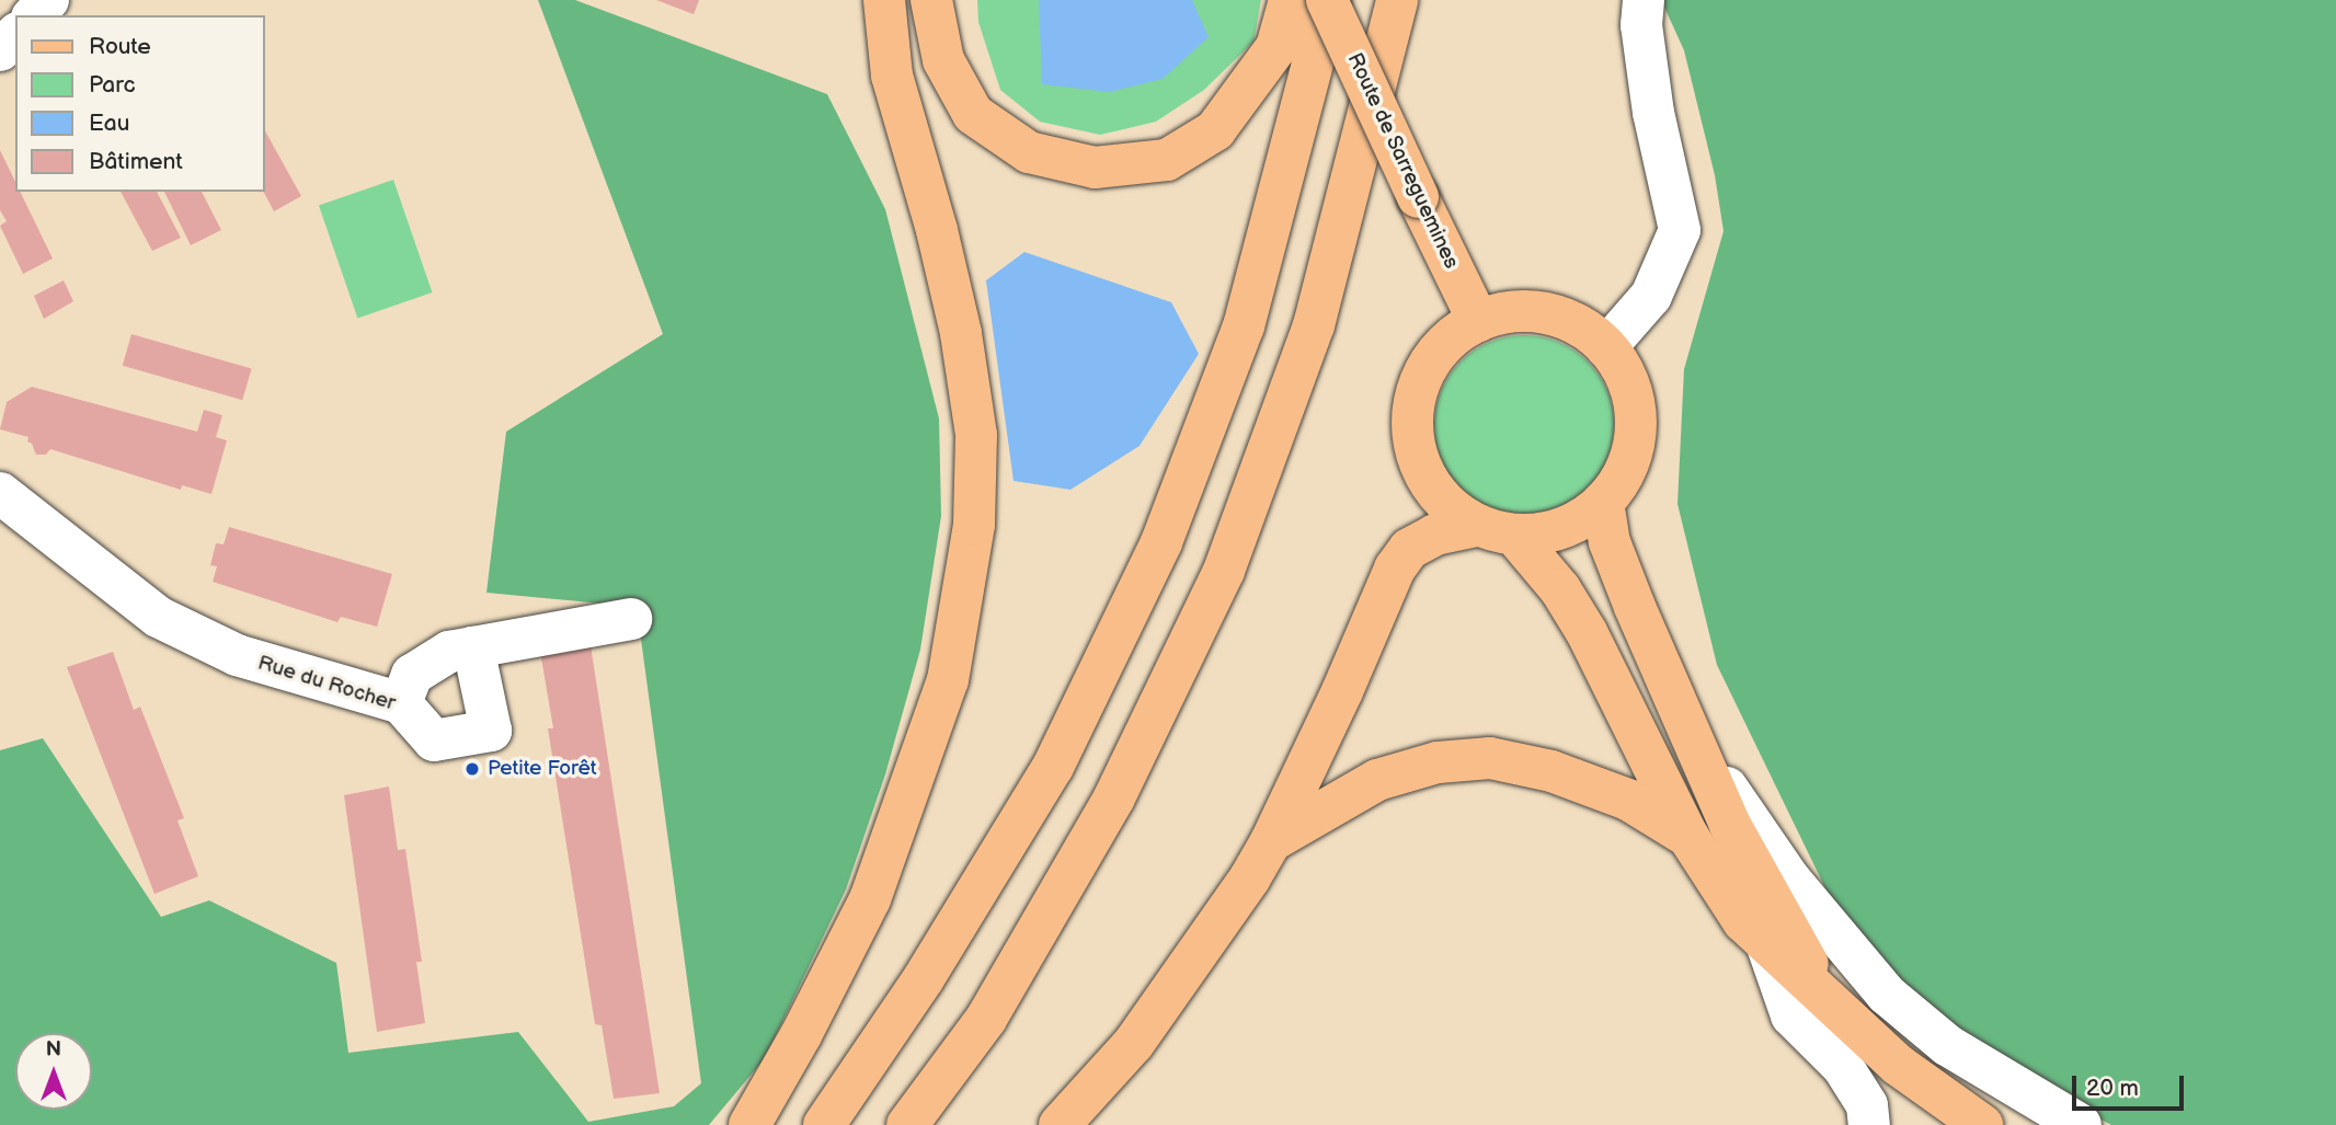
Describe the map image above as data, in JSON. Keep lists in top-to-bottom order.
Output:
{
  "streets": {
    "main road": ["Route de Sarreguemines"],
    "street": ["Rue du Rocher"]
  },
  "places": ["Petite Forêt"],
  "legend": [
    "Route",
    "Parc",
    "Eau",
    "Bâtiment"
  ],
  "scale_bar": "20 m",
  "north": "top"
}
